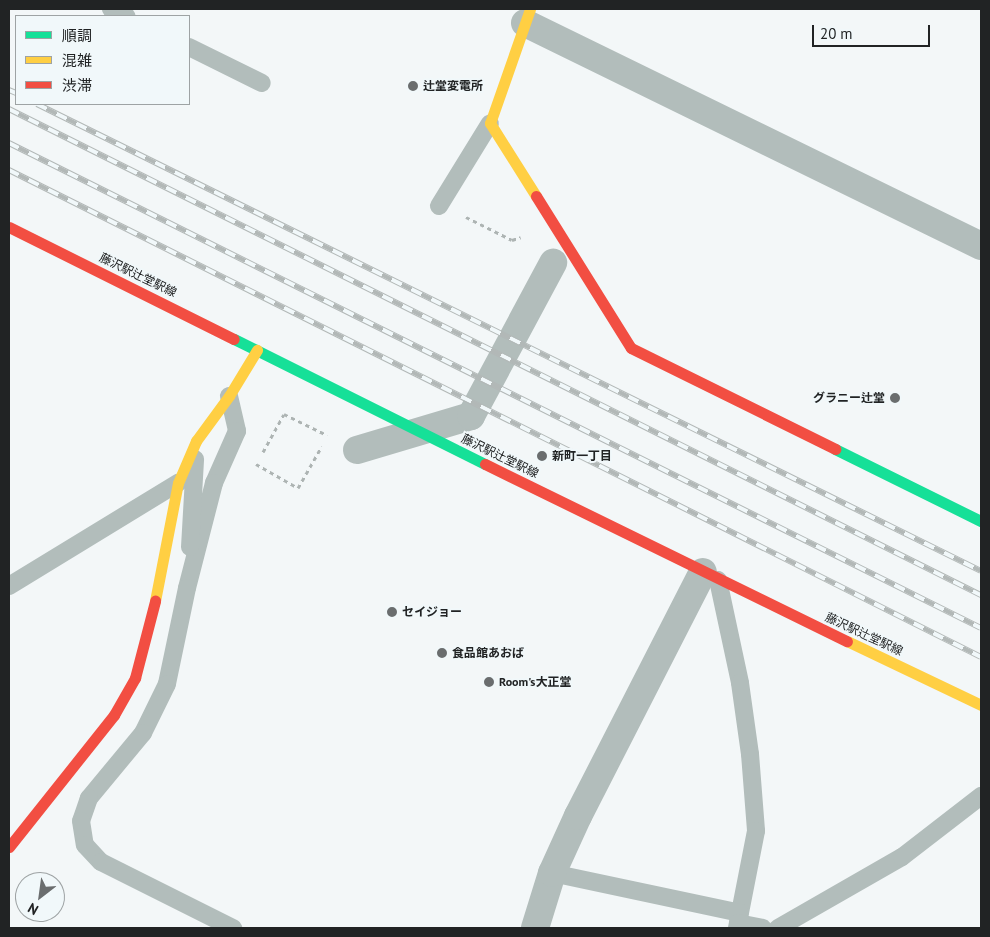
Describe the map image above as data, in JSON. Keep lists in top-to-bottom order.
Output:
{
  "streets": {
    "street": ["藤沢駅辻堂駅線"]
  },
  "places": [
    "辻堂変電所",
    "グラニー辻堂",
    "新町一丁目",
    "セイジョー",
    "食品館あおば",
    "Room's大正堂"
  ],
  "legend": ["順調", "混雑", "渋滞"],
  "scale_bar": "20 m",
  "north": "bottom left"
}
